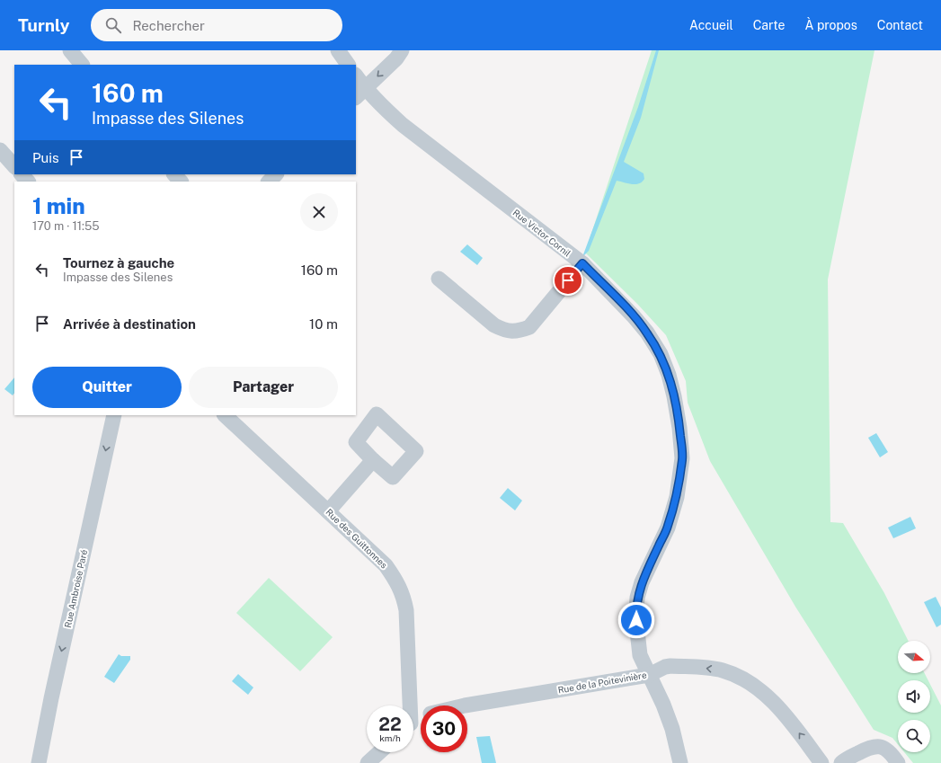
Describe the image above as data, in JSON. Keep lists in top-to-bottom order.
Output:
{
  "streets": {
    "street": [
      "Rue Victor Cornil",
      "Rue des Guittonnes",
      "Rue Ambroise Paré",
      "Rue de la Poitevinière"
    ]
  },
  "crossings": [
    ["Rue Victor Cornil", "Rue de la Poitevinière"]
  ],
  "one_way": ["Rue Ambroise Paré", "Rue de la Poitevinière"],
  "north": "right",
  "page": {
    "header": "Turnly",
    "search": "Rechercher",
    "nav": [
      "Accueil",
      "Carte",
      "À propos",
      "Contact"
    ],
    "turn": ["160 m", "Impasse des Silenes"],
    "then": "Puis",
    "heading": ["1 min", "170 m · 11:55"],
    "list": [
      {
        "name": "Tournez à gauche",
        "note": "Impasse des Silenes",
        "value": "160 m"
      },
      {
        "name": "Arrivée à destination",
        "value": "10 m"
      }
    ],
    "buttons": ["Quitter", "Partager"],
    "speed": "22 km/h",
    "limit": "30"
  }
}
